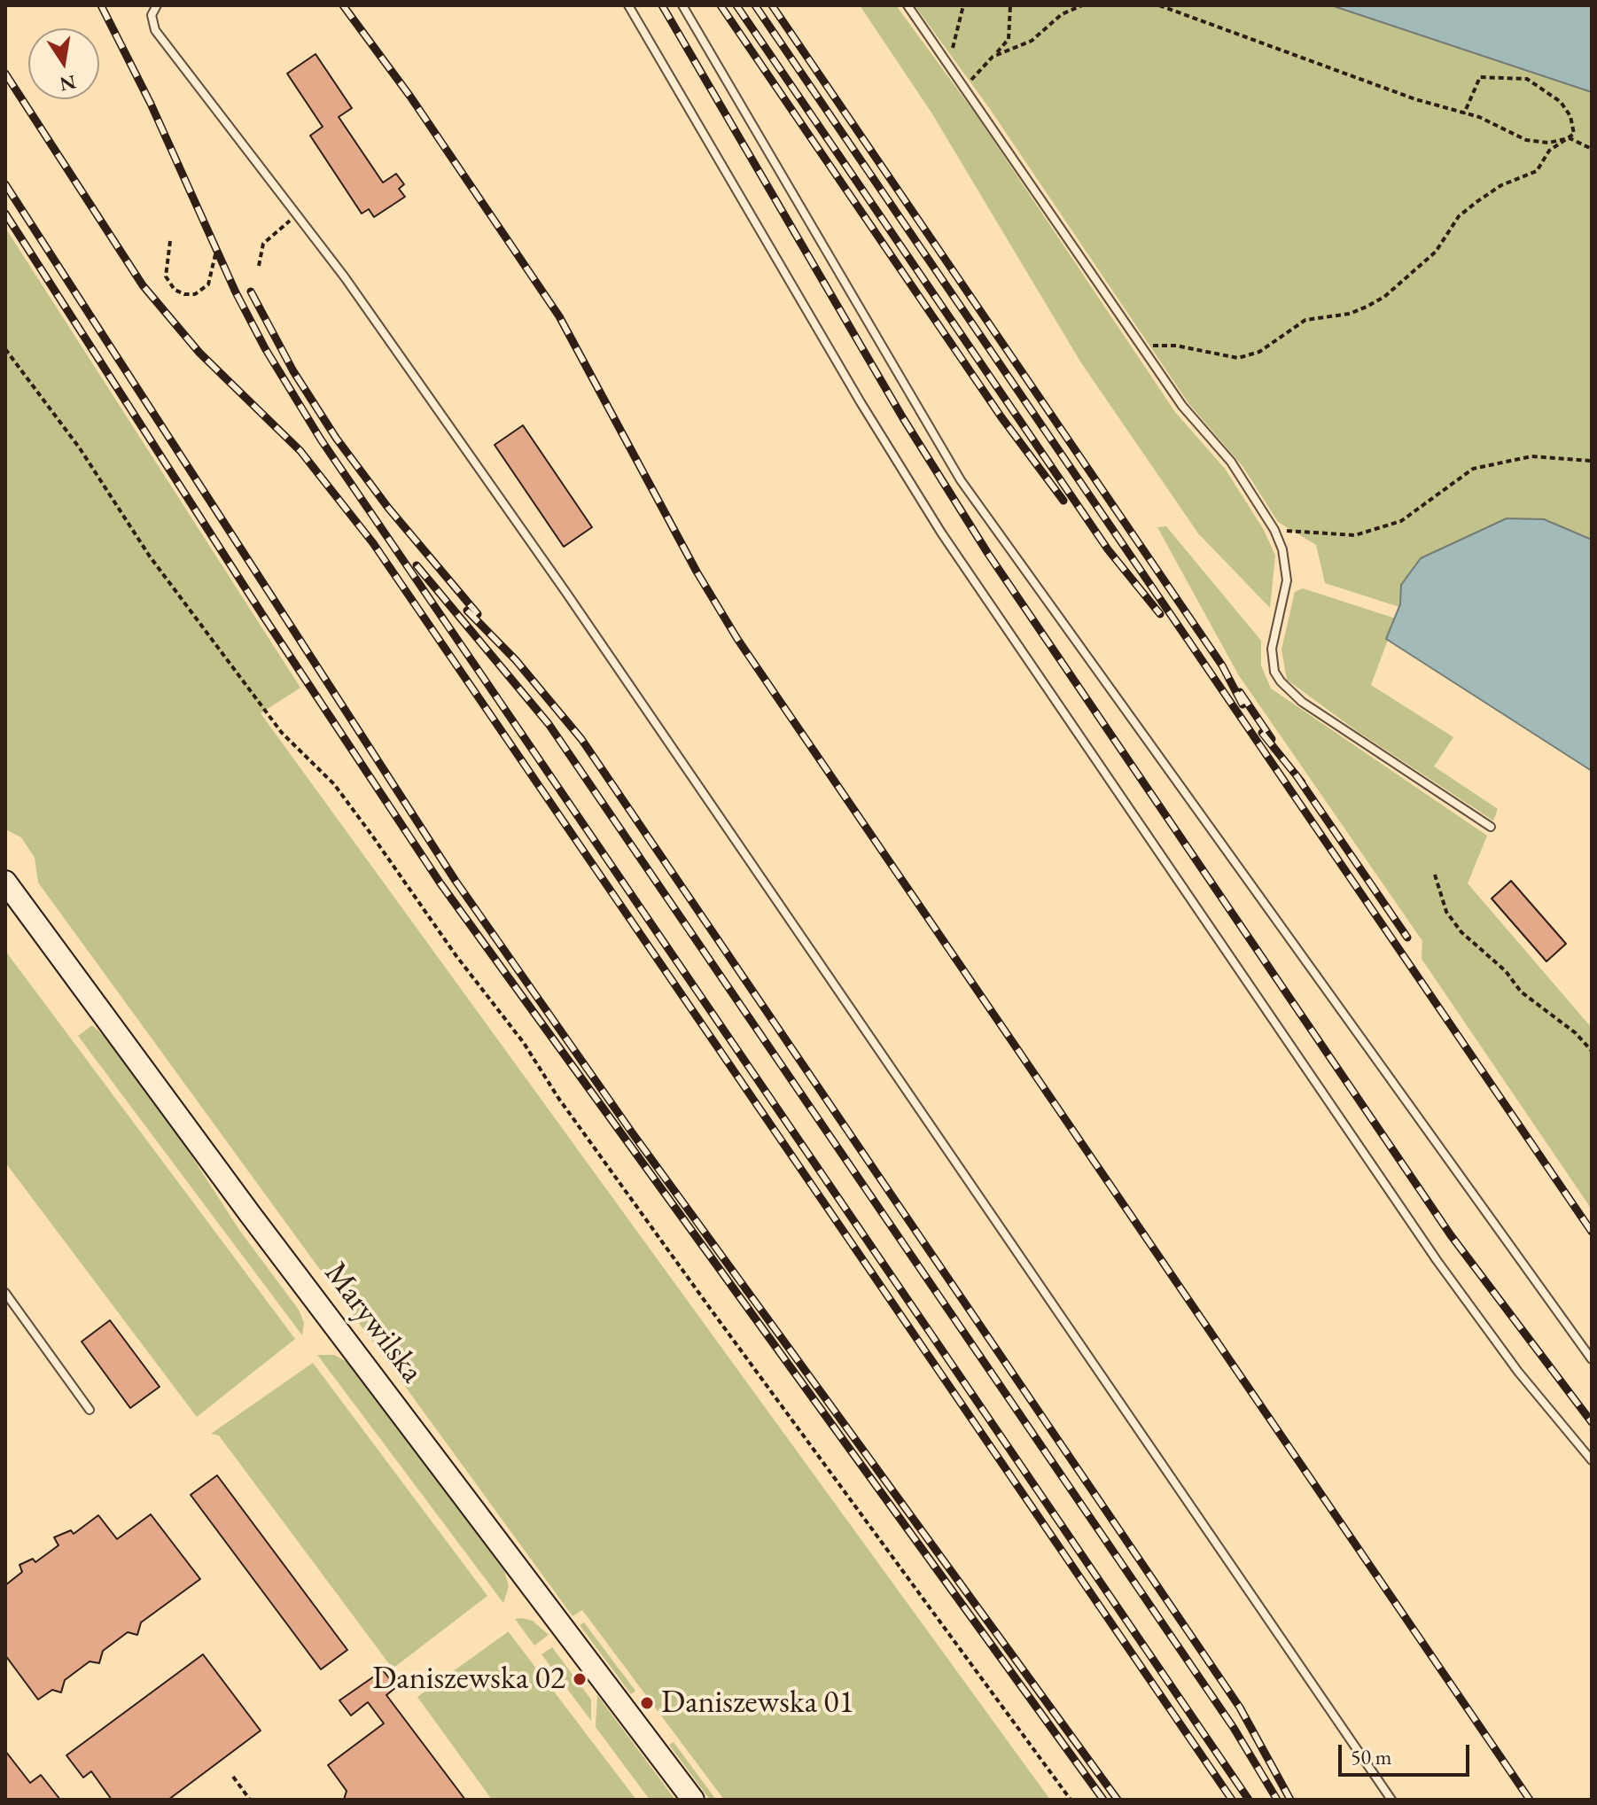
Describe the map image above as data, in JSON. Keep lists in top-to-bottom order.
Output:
{
  "streets": {
    "main road": ["Marywilska"]
  },
  "places": ["Daniszewska 02", "Daniszewska 01"],
  "scale_bar": "50 m",
  "north": "bottom"
}
